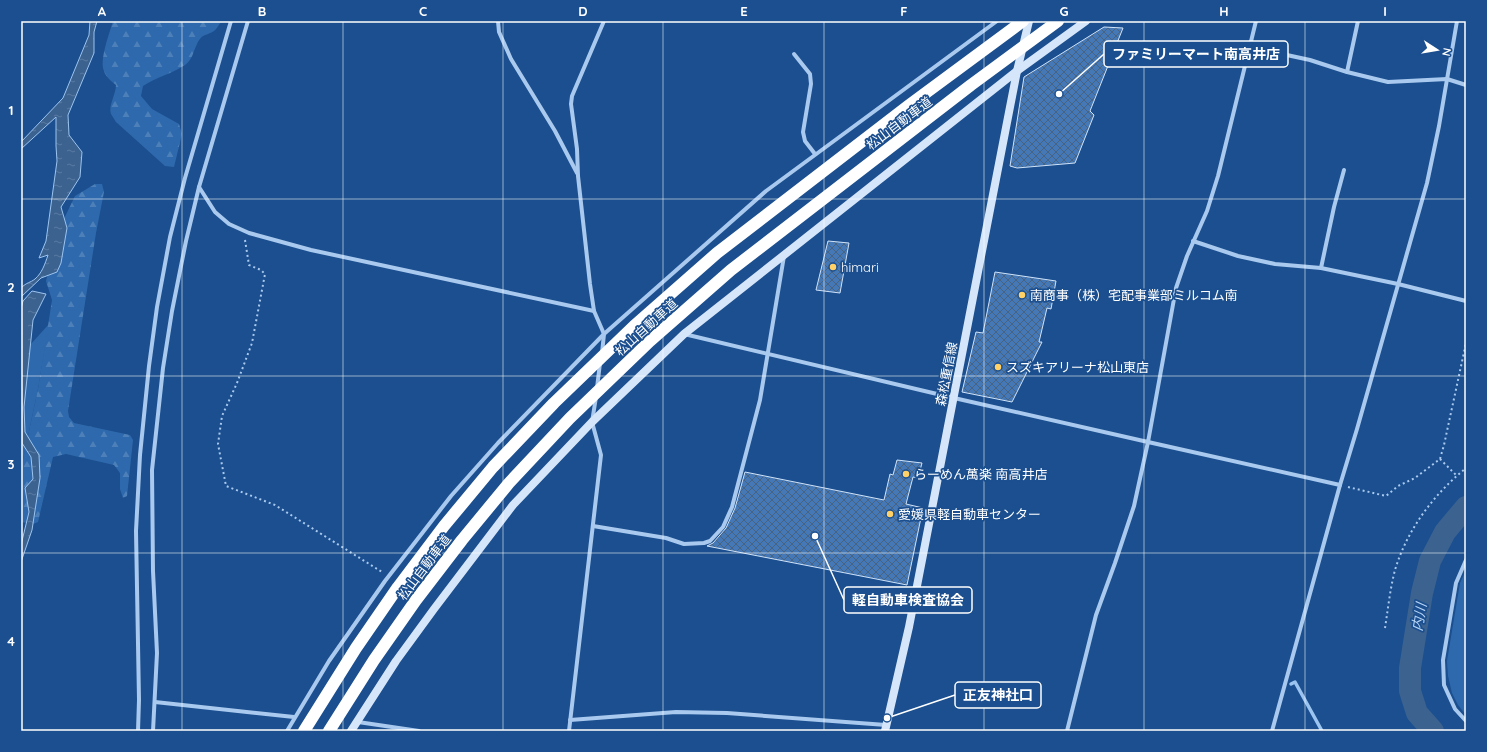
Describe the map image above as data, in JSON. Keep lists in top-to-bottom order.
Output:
{
  "streets": {
    "highway": ["松山自動車道"],
    "street": ["森松重信線"]
  },
  "water": ["内川"],
  "places": [
    "ファミリーマート南高井店",
    "himari",
    "南商事（株）宅配事業部ミルコム南",
    "スズキアリーナ松山東店",
    "らーめん萬楽 南高井店",
    "愛媛県軽自動車センター",
    "軽自動車検査協会",
    "正友神社口"
  ],
  "north": "right",
  "grid": {
    "columns": [
      "A",
      "B",
      "C",
      "D",
      "E",
      "F",
      "G",
      "H",
      "I"
    ],
    "rows": [
      "1",
      "2",
      "3",
      "4"
    ]
  }
}
